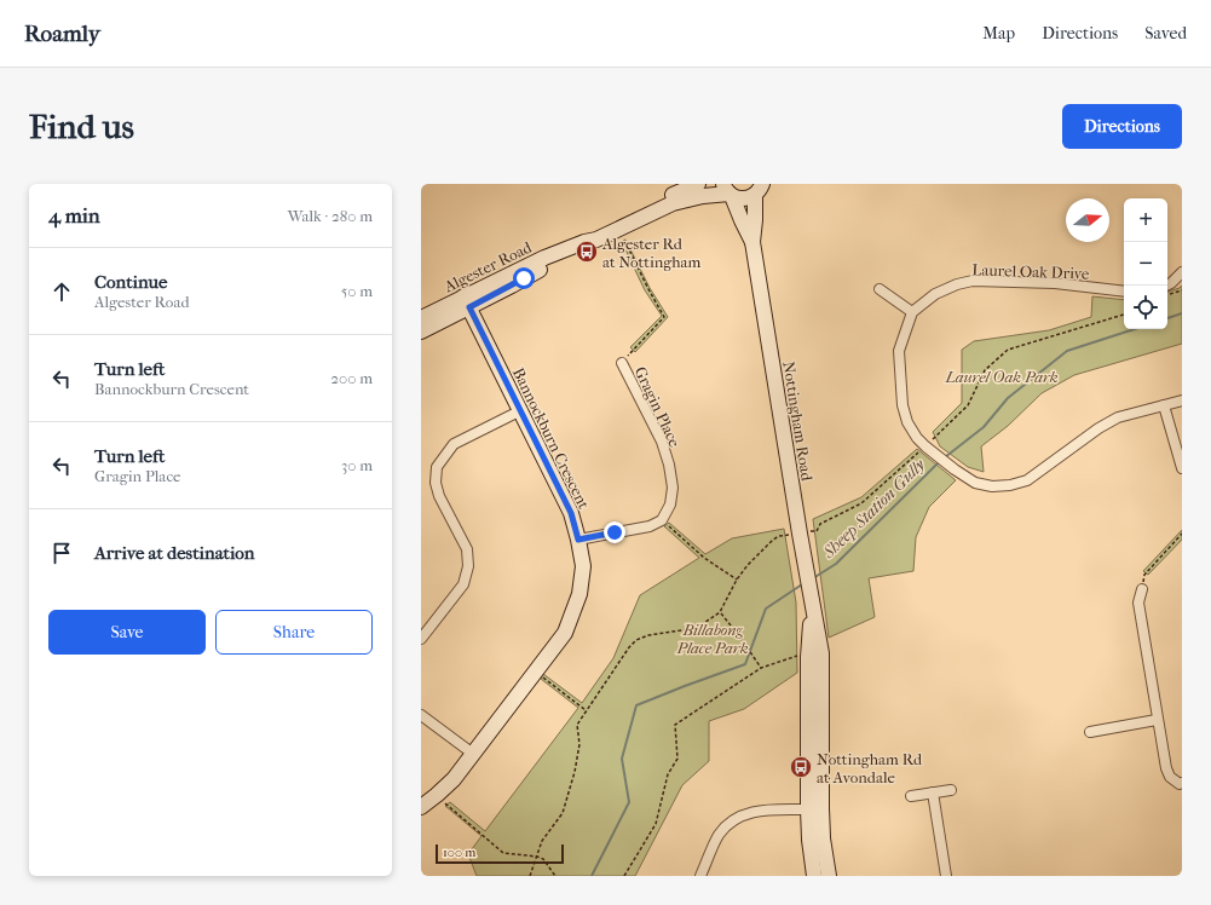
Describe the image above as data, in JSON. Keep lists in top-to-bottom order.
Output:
{
  "streets": {
    "street": [
      "Algester Road",
      "Laurel Oak Drive",
      "Gragin Place",
      "Nottingham Road",
      "Bannockburn Crescent"
    ]
  },
  "crossings": [
    ["Algester Road", "Nottingham Road"],
    ["Algester Road", "Bannockburn Crescent"]
  ],
  "water": ["Sheep Station Gully"],
  "parks": ["Laurel Oak Park", "Billabong Place Park"],
  "places": {
    "bus stop": ["Algester Rd at Nottingham", "Nottingham Rd at Avondale"]
  },
  "scale_bar": "100 m",
  "north": "right",
  "page": {
    "header": "Roamly",
    "nav": ["Map", "Directions", "Saved"],
    "buttons": [
      "Directions",
      ["Save", "Share"]
    ],
    "title": "Find us",
    "heading": ["4 min", "Walk · 280 m"],
    "map_buttons": ["+", "−"],
    "list": [
      ["Continue", "Algester Road", "50 m"],
      ["Turn left", "Bannockburn Crescent", "200 m"],
      ["Turn left", "Gragin Place", "30 m"],
      "Arrive at destination"
    ],
    "scale": "100 m"
  }
}
